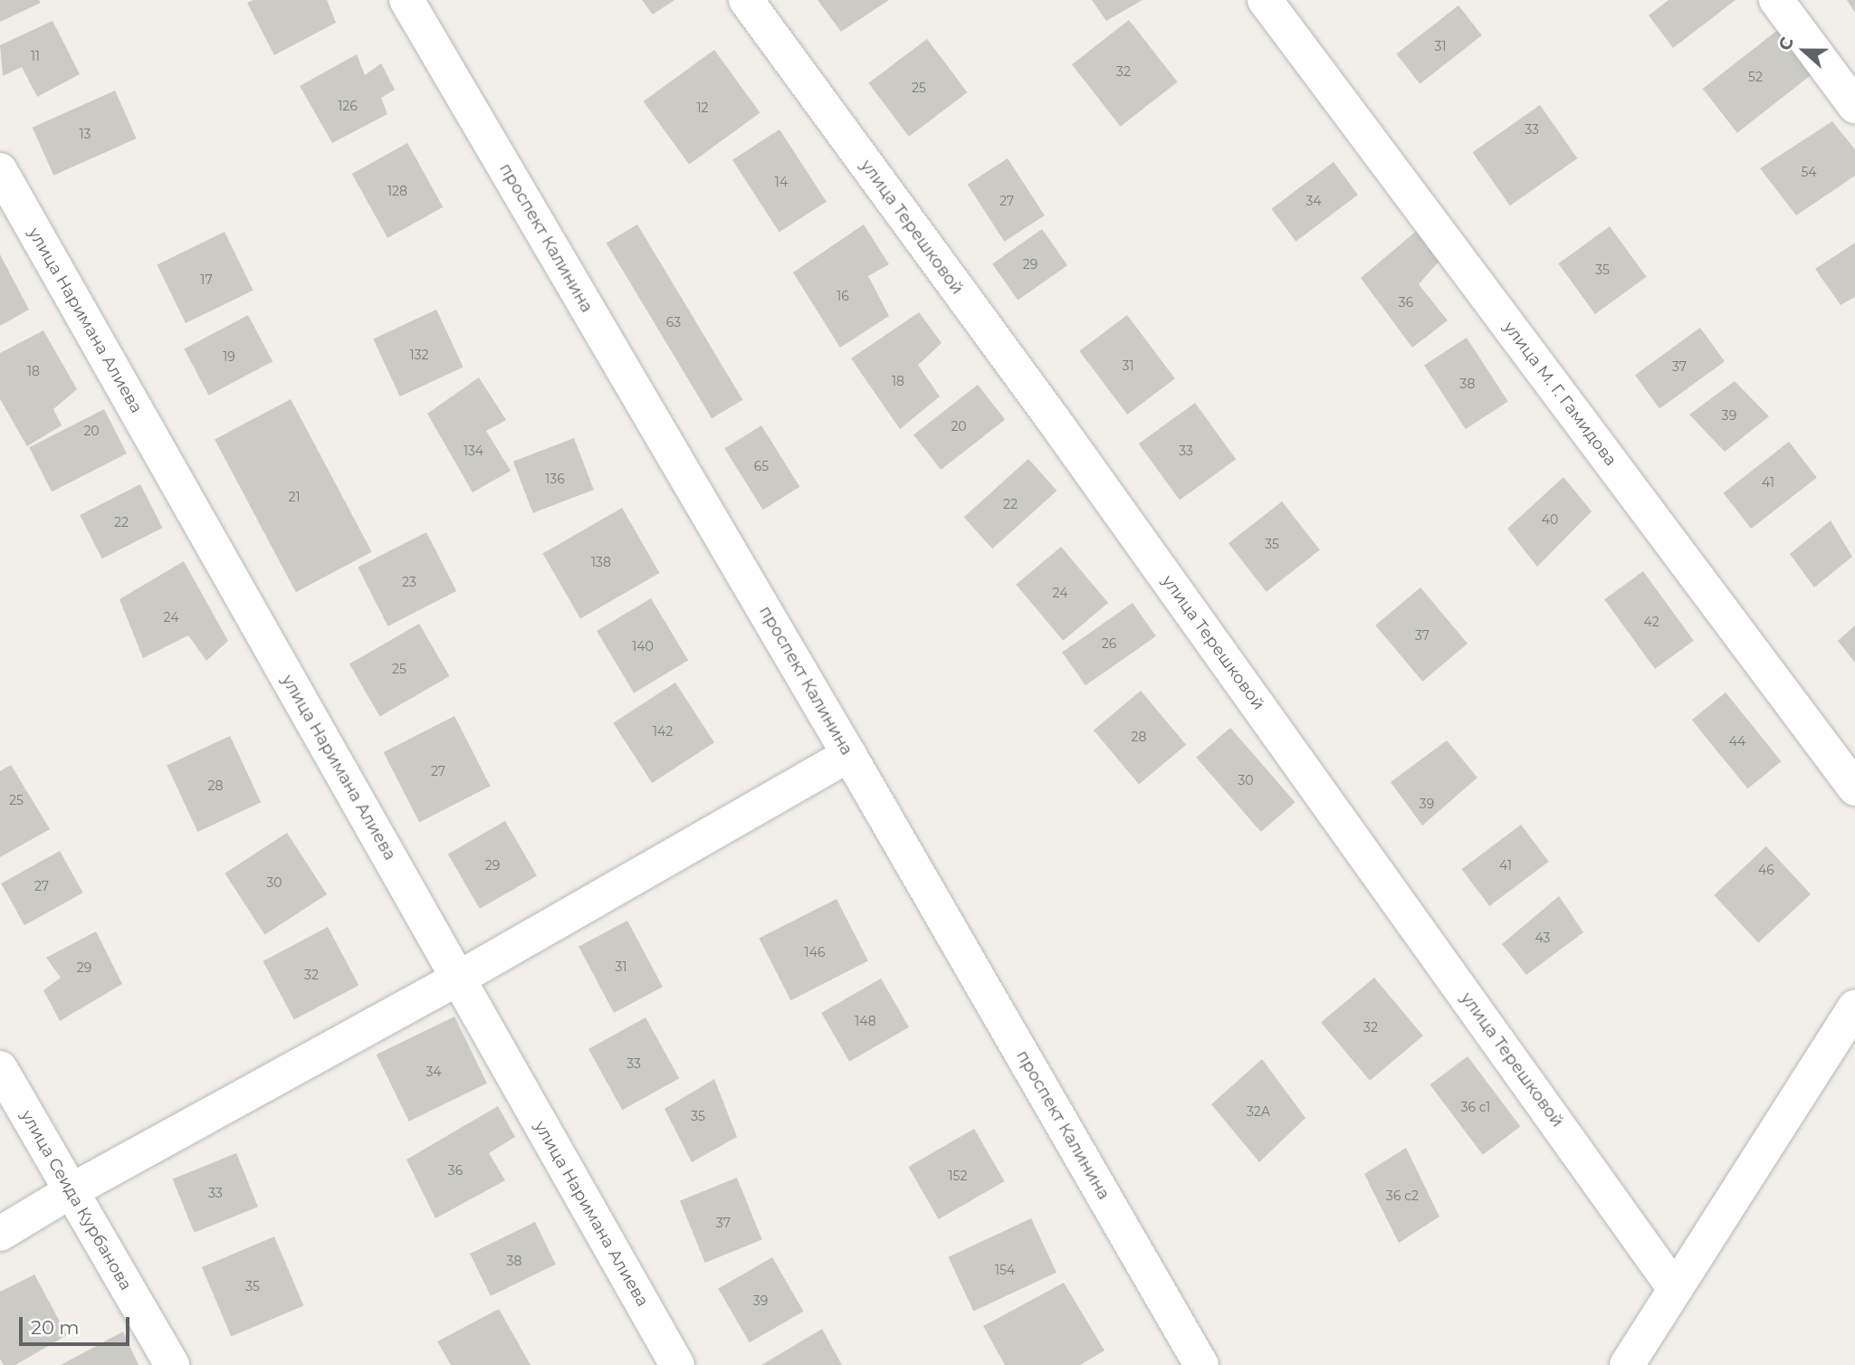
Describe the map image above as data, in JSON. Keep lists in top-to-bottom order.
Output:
{
  "streets": {
    "street": [
      "улица Терешковой",
      "проспект Калинина",
      "улица Наримана Алиева",
      "улица М. Г. Гамидова",
      "улица Сеида Курбанова"
    ]
  },
  "house_numbers": [
    "31",
    "11",
    "32",
    "52",
    "25",
    "126",
    "12",
    "33",
    "13",
    "54",
    "14",
    "128",
    "27",
    "34",
    "29",
    "35",
    "17",
    "16",
    "36",
    "63",
    "132",
    "19",
    "31",
    "37",
    "18",
    "18",
    "38",
    "39",
    "20",
    "20",
    "134",
    "33",
    "65",
    "136",
    "41",
    "21",
    "22",
    "40",
    "22",
    "35",
    "138",
    "23",
    "24",
    "24",
    "42",
    "37",
    "26",
    "140",
    "25",
    "142",
    "28",
    "44",
    "27",
    "30",
    "28",
    "25",
    "39",
    "29",
    "41",
    "46",
    "30",
    "27",
    "43",
    "146",
    "31",
    "29",
    "32",
    "148",
    "32",
    "33",
    "34",
    "36 с1",
    "32А",
    "35",
    "36",
    "152",
    "33",
    "36 с2",
    "37",
    "38",
    "154",
    "35",
    "39"
  ],
  "scale_bar": "20 m",
  "north": "left"
}
